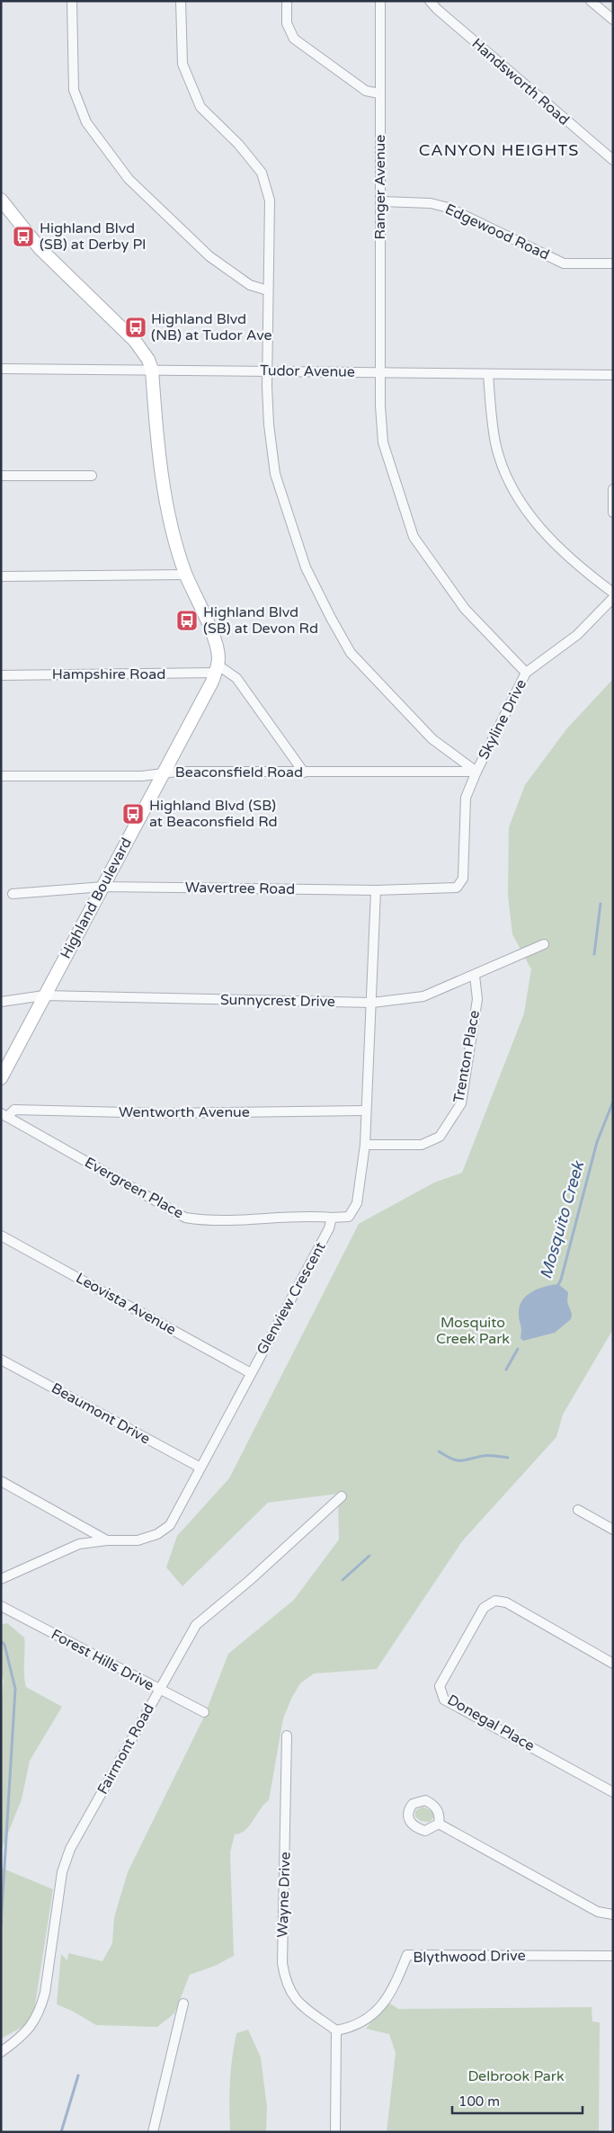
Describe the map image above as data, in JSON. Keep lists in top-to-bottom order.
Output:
{
  "streets": {
    "street": [
      "Handsworth Road",
      "Ranger Avenue",
      "Edgewood Road",
      "Tudor Avenue",
      "Hampshire Road",
      "Skyline Drive",
      "Beaconsfield Road",
      "Wavertree Road",
      "Highland Boulevard",
      "Sunnycrest Drive",
      "Trenton Place",
      "Wentworth Avenue",
      "Evergreen Place",
      "Glenview Crescent",
      "Leovista Avenue",
      "Beaumont Drive",
      "Forest Hills Drive",
      "Donegal Place",
      "Fairmont Road",
      "Wayne Drive",
      "Blythwood Drive"
    ]
  },
  "crossings": [
    ["Ranger Avenue", "Edgewood Road"],
    ["Ranger Avenue", "Tudor Avenue"],
    ["Ranger Avenue", "Skyline Drive"],
    ["Hampshire Road", "Highland Boulevard"],
    ["Skyline Drive", "Beaconsfield Road"],
    ["Skyline Drive", "Wavertree Road"],
    ["Beaconsfield Road", "Highland Boulevard"],
    ["Wavertree Road", "Highland Boulevard"],
    ["Highland Boulevard", "Sunnycrest Drive"],
    ["Sunnycrest Drive", "Trenton Place"],
    ["Wentworth Avenue", "Evergreen Place"],
    ["Evergreen Place", "Glenview Crescent"],
    ["Glenview Crescent", "Leovista Avenue"],
    ["Glenview Crescent", "Beaumont Drive"],
    ["Forest Hills Drive", "Fairmont Road"],
    ["Wayne Drive", "Blythwood Drive"]
  ],
  "districts": ["CANYON HEIGHTS"],
  "water": ["Mosquito Creek"],
  "parks": ["Mosquito Creek Park", "Delbrook Park"],
  "places": {
    "bus stop": [
      "Highland Blvd (SB) at Derby Pl",
      "Highland Blvd (NB) at Tudor Ave",
      "Highland Blvd (SB) at Devon Rd",
      "Highland Blvd (SB) at Beaconsfield Rd"
    ]
  },
  "scale_bar": "100 m"
}
